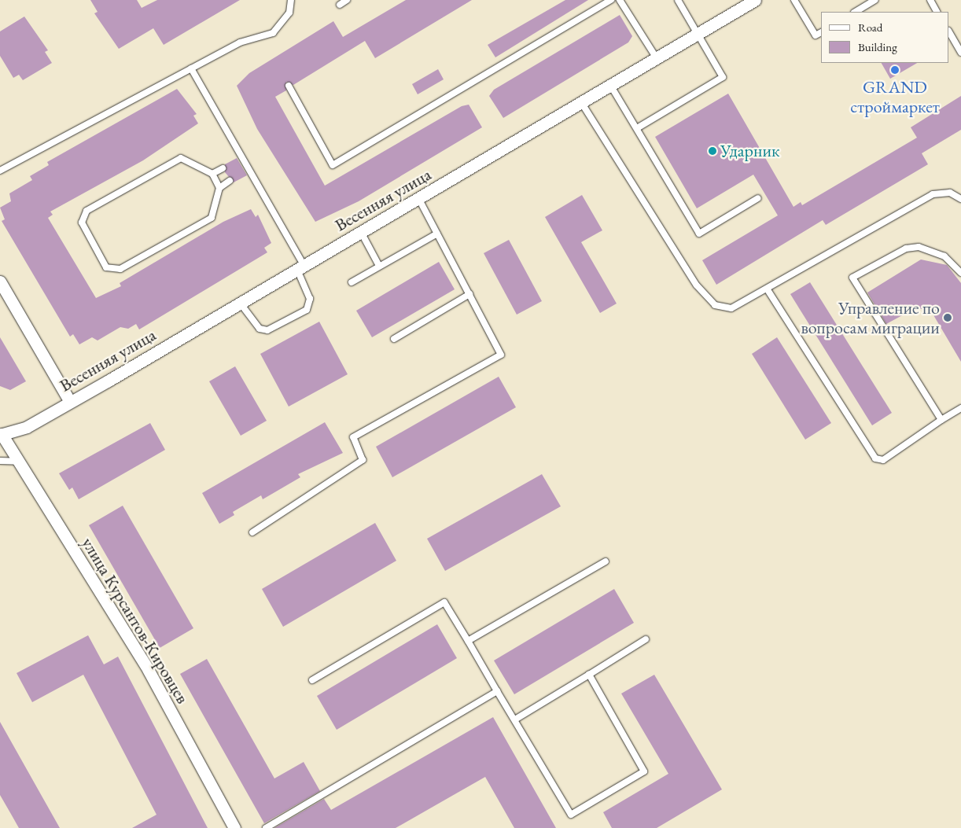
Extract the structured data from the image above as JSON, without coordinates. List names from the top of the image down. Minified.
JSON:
{"streets":{"street":["Весенняя улица","улица Курсантов-Кировцев"]},"crossings":[["Весенняя улица","улица Курсантов-Кировцев"]],"places":["GRAND строймаркет","Ударник","Управление по вопросам миграции"],"legend":["Road","Building"]}
